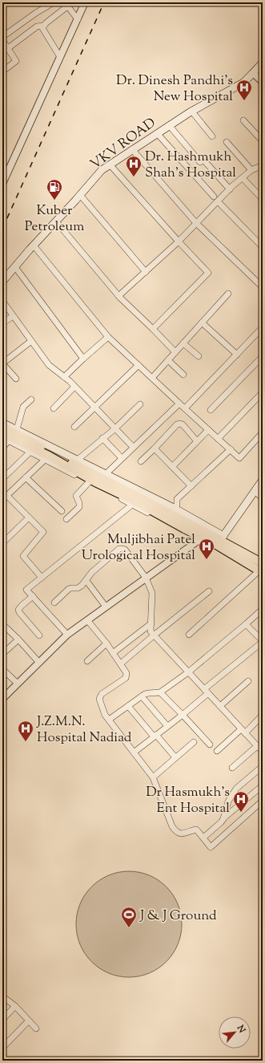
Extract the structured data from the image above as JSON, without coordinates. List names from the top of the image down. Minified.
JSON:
{"streets":{"main road":["VKV ROAD"]},"places":{"hospital":["Dr. Dinesh Pandhi's New Hospital","Dr. Hashmukh Shah's Hospital","Muljibhai Patel Urological Hospital","J.Z.M.N. Hospital Nadiad","Dr Hasmukh's Ent Hospital"],"fuel station":["Kuber Petroleum"],"sports":["J & J Ground"]},"north":"top right"}
